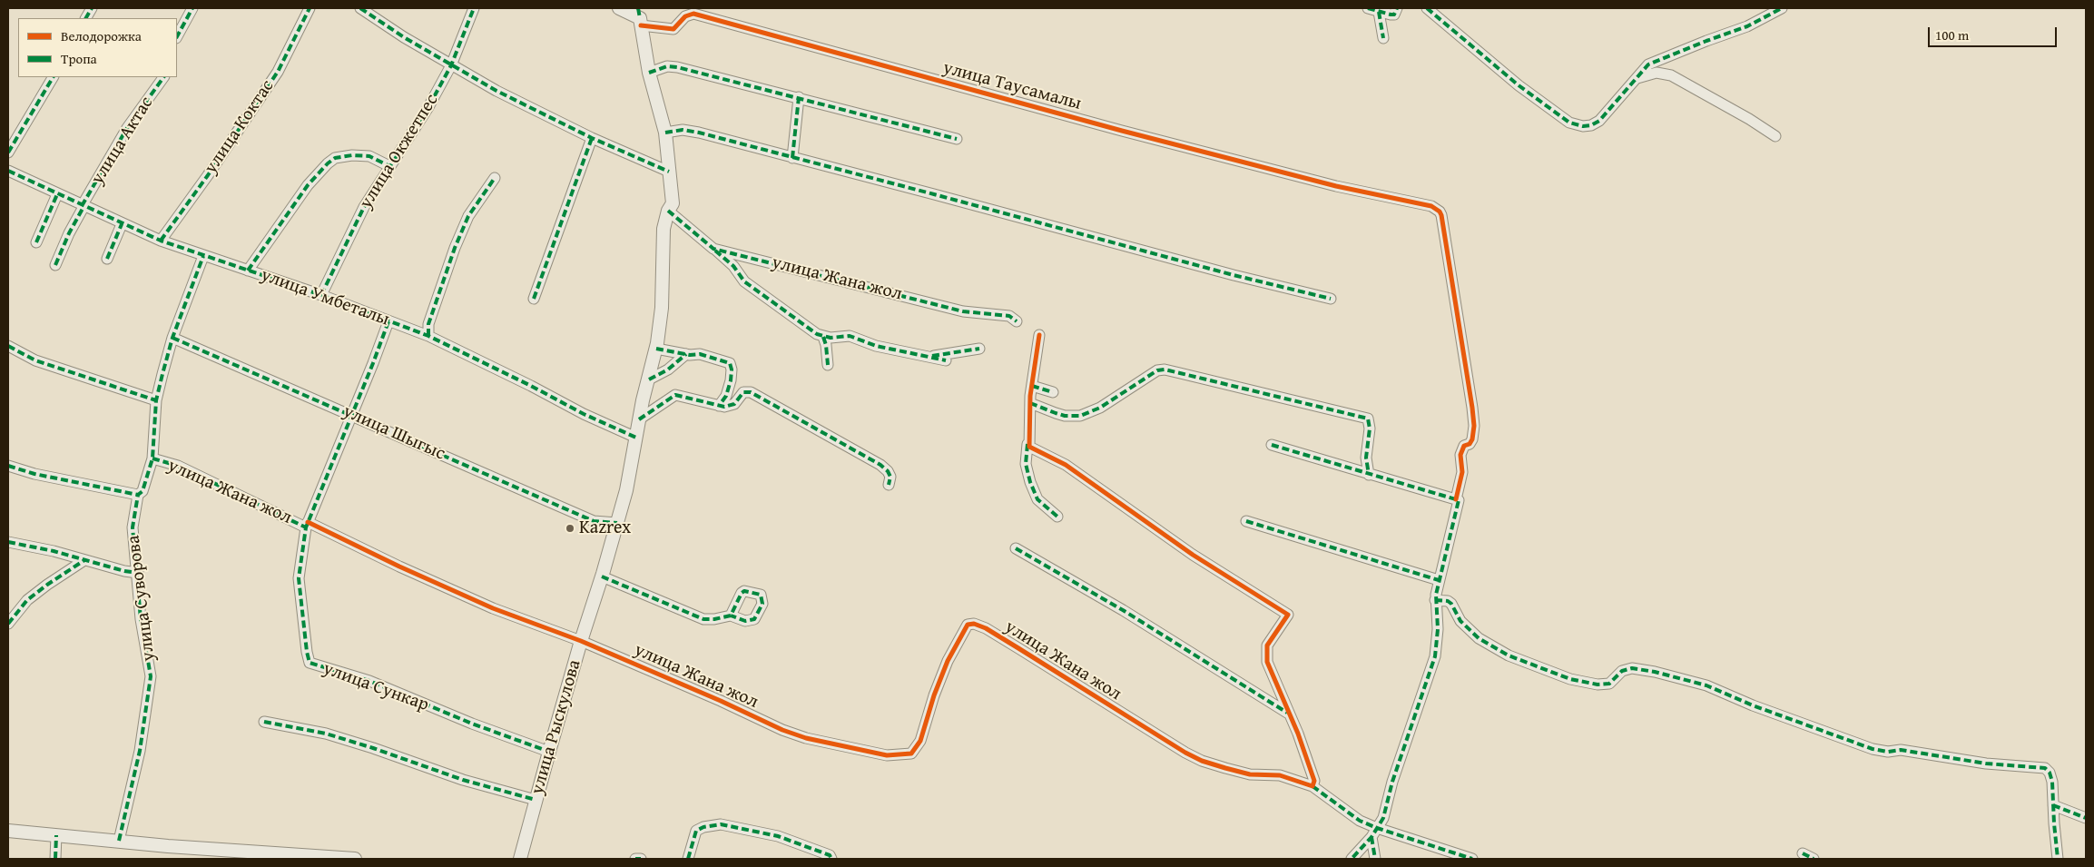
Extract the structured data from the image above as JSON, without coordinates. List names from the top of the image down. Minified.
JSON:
{"streets":{"street":["улица Таусамалы","улица Коктас","улица Актас","улица Окжетпес","улица Жана жол","улица Умбеталы","улица Шыгыс","улица Суворова","улица Сункар","улица Рыскулова"]},"crossings":[["улица Таусамалы","улица Рыскулова"],["улица Коктас","улица Умбеталы"],["улица Актас","улица Умбеталы"],["улица Окжетпес","улица Умбеталы"],["улица Жана жол","улица Суворова"],["улица Жана жол","улица Сункар"],["улица Жана жол","улица Рыскулова"],["улица Умбеталы","улица Суворова"],["улица Умбеталы","улица Сункар"],["улица Умбеталы","улица Рыскулова"],["улица Шыгыс","улица Суворова"],["улица Шыгыс","улица Сункар"],["улица Шыгыс","улица Рыскулова"],["улица Сункар","улица Рыскулова"]],"places":["Kazrex"],"legend":["Велодорожка","Тропа"],"scale_bar":"100 m"}
